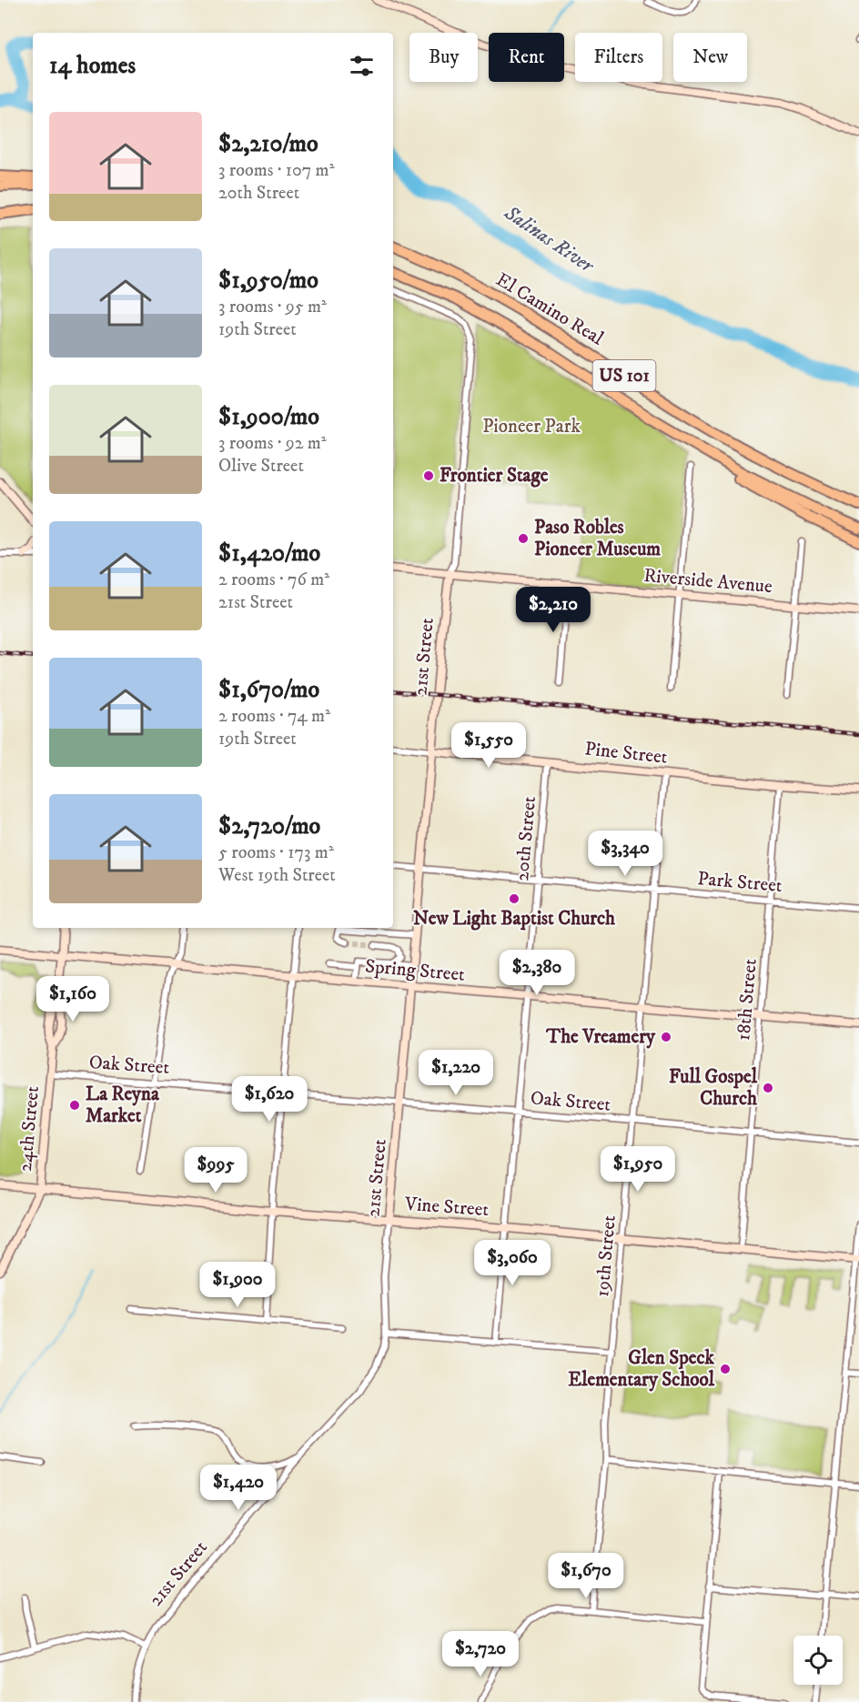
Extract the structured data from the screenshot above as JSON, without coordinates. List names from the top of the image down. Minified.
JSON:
{"streets":{"highway":["El Camino Real","US 101"],"main road":["Riverside Avenue","21st Street","Pine Street","Spring Street","24th Street","Vine Street"],"street":["20th Street","Park Street","18th Street","Oak Street","19th Street"]},"crossings":[["Riverside Avenue","21st Street"],["21st Street","Pine Street"],["21st Street","Park Street"],["21st Street","Spring Street"],["21st Street","Oak Street"],["21st Street","Vine Street"],["Pine Street","20th Street"],["Pine Street","18th Street"],["Pine Street","19th Street"],["20th Street","Park Street"],["20th Street","Spring Street"],["20th Street","Oak Street"],["20th Street","Vine Street"],["Park Street","18th Street"],["Park Street","19th Street"],["Spring Street","18th Street"],["Spring Street","24th Street"],["Spring Street","19th Street"],["18th Street","Oak Street"],["18th Street","Vine Street"],["Oak Street","24th Street"],["Oak Street","19th Street"],["24th Street","Vine Street"],["Vine Street","19th Street"]],"water":["Salinas River"],"parks":["Pioneer Park"],"places":["Frontier Stage","Paso Robles Pioneer Museum","New Light Baptist Church","The Vreamery","Full Gospel Church","La Reyna Market","Glen Speck Elementary School"],"page":{"chip":["Buy","Rent","Filters","New"],"heading":"14 homes","list":[{"name":"$2,210/mo","note":"3 rooms · 107 m² · 20th Street"},{"name":"$1,950/mo","note":"3 rooms · 95 m² · 19th Street"},{"name":"$1,900/mo","note":"3 rooms · 92 m² · Olive Street"},{"name":"$1,420/mo","note":"2 rooms · 76 m² · 21st Street"},{"name":"$1,670/mo","note":"2 rooms · 74 m² · 19th Street"},{"name":"$2,720/mo","note":"5 rooms · 173 m² · West 19th Street"}],"price":["$2,210","$1,550","$3,340","$2,380","$1,160","$1,220","$1,620","$1,950","$995","$3,060","$1,900","$1,420","$1,670","$2,720"]}}
